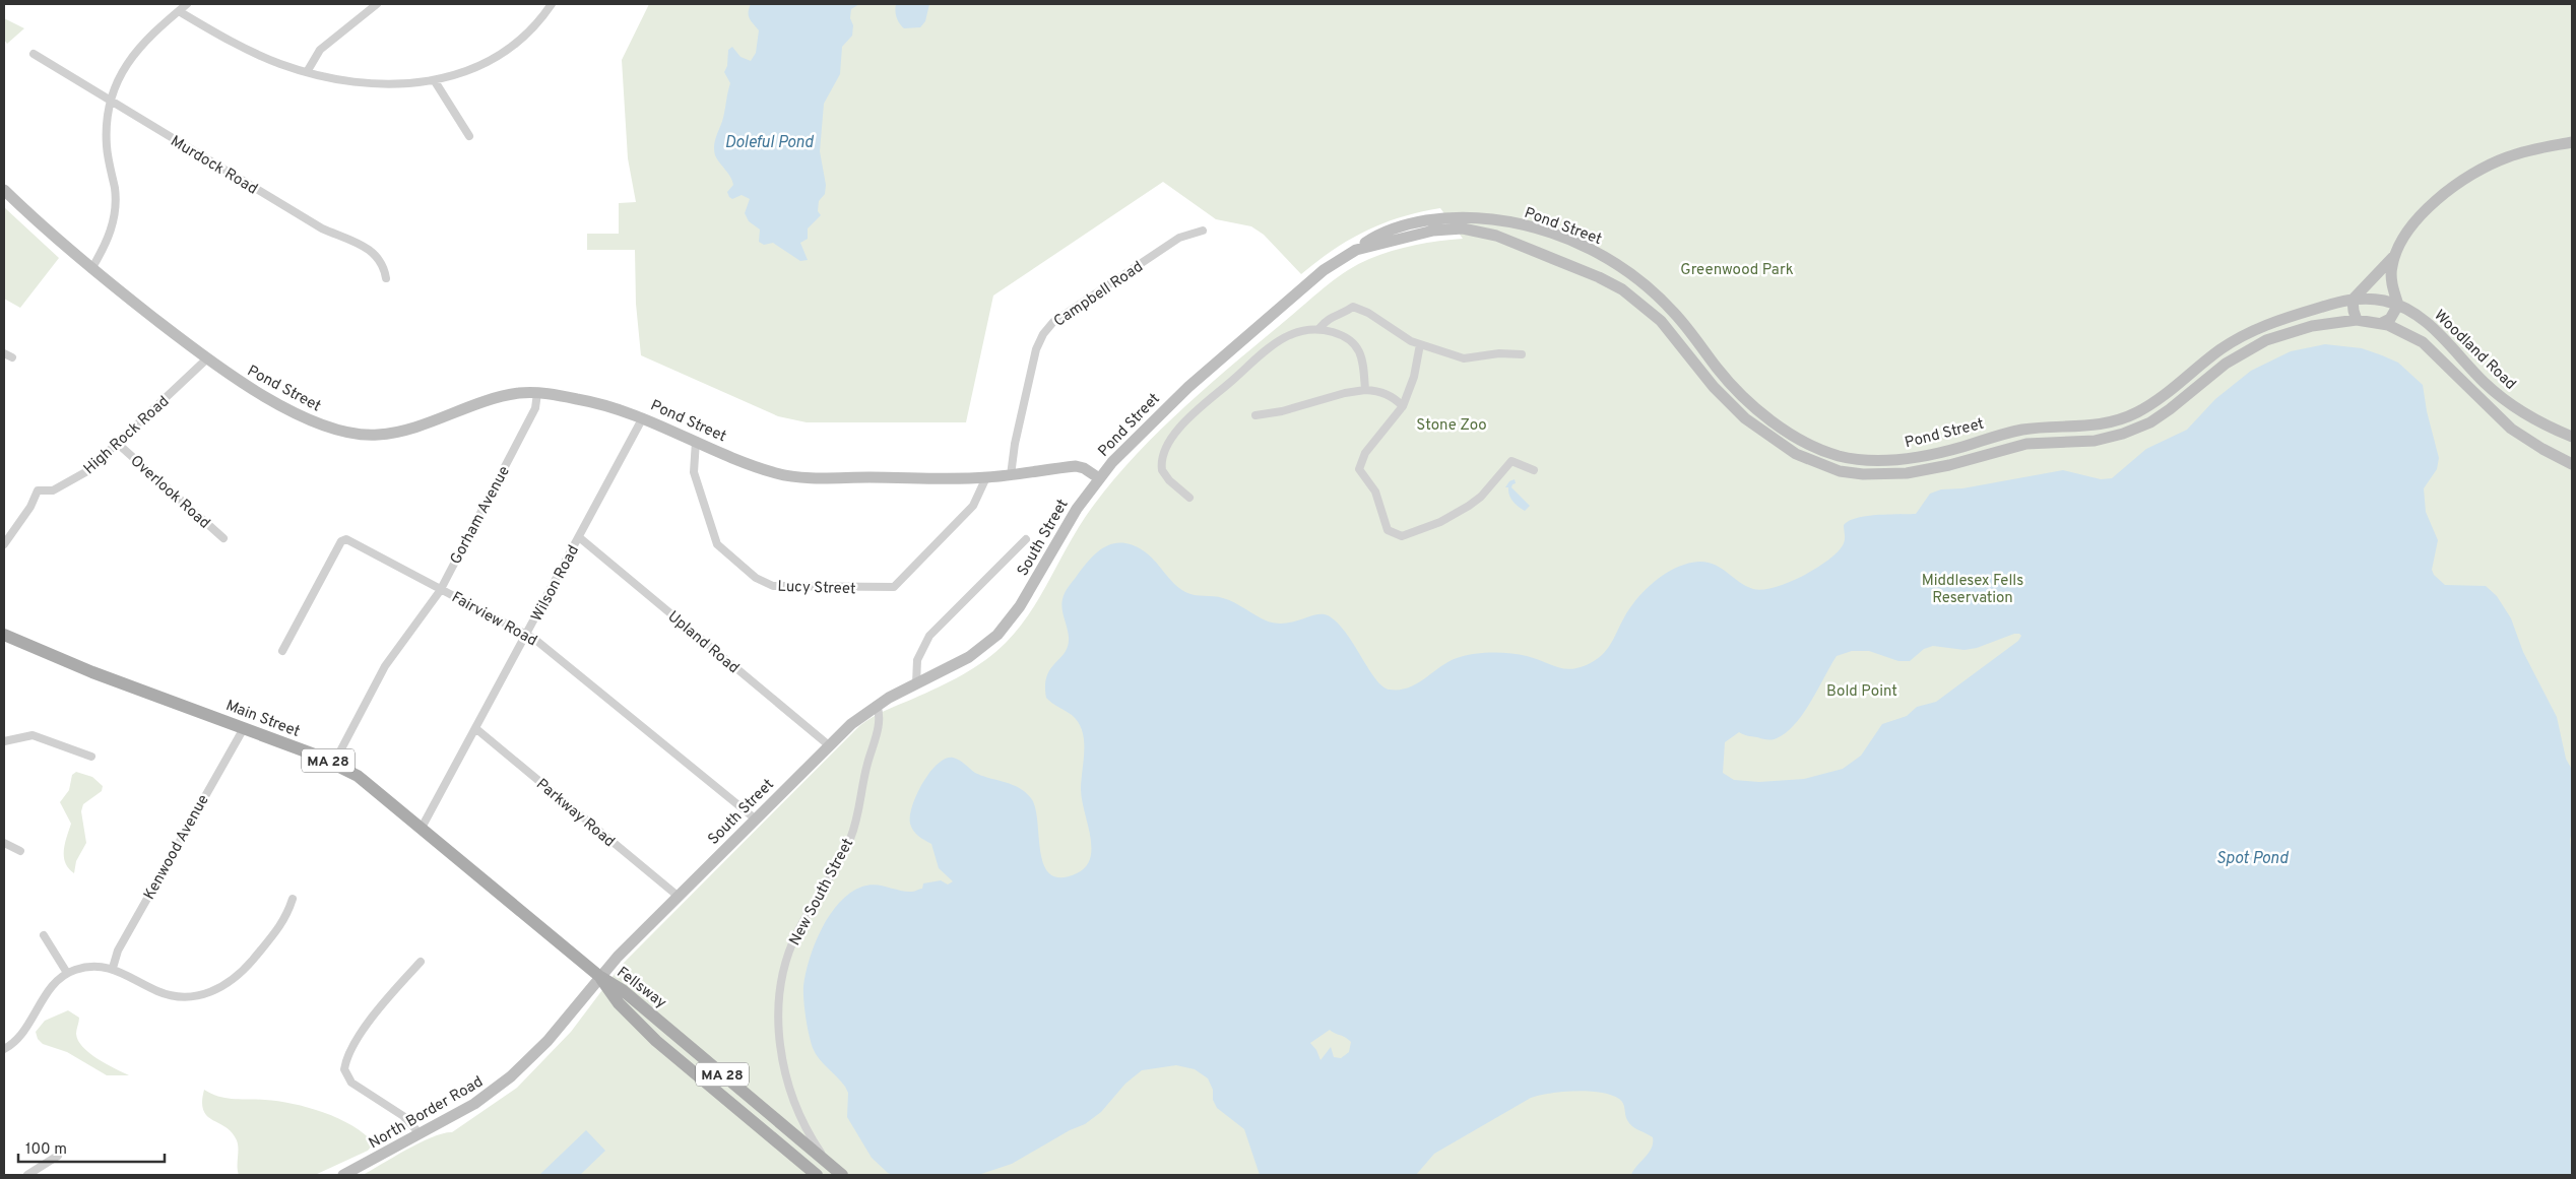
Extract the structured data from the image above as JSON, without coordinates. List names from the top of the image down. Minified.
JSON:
{"streets":{"main road":["Pond Street","Woodland Road","South Street","Main Street","MA 28","Fellsway","North Border Road"],"street":["Murdock Road","Campbell Road","High Rock Road","Overlook Road","Gorham Avenue","Wilson Road","Lucy Street","Fairview Road","Upland Road","Parkway Road","Kenwood Avenue","New South Street"]},"crossings":[["Pond Street","Campbell Road"],["Pond Street","Woodland Road"],["Pond Street","High Rock Road"],["Pond Street","Gorham Avenue"],["Pond Street","South Street"],["Pond Street","Wilson Road"],["Pond Street","Lucy Street"],["High Rock Road","Overlook Road"],["Gorham Avenue","Fairview Road"],["Gorham Avenue","Main Street"],["South Street","Fairview Road"],["South Street","Upland Road"],["South Street","Main Street"],["South Street","Parkway Road"],["South Street","New South Street"],["South Street","Fellsway"],["South Street","North Border Road"],["Wilson Road","Fairview Road"],["Wilson Road","Upland Road"],["Wilson Road","Main Street"],["Wilson Road","Parkway Road"],["Main Street","Kenwood Avenue"],["Main Street","Fellsway"],["Main Street","North Border Road"],["New South Street","Fellsway"],["Fellsway","North Border Road"]],"water":["Doleful Pond","Spot Pond"],"parks":["Greenwood Park","Stone Zoo","Middlesex Fells Reservation","Bold Point"],"scale_bar":"100 m"}
